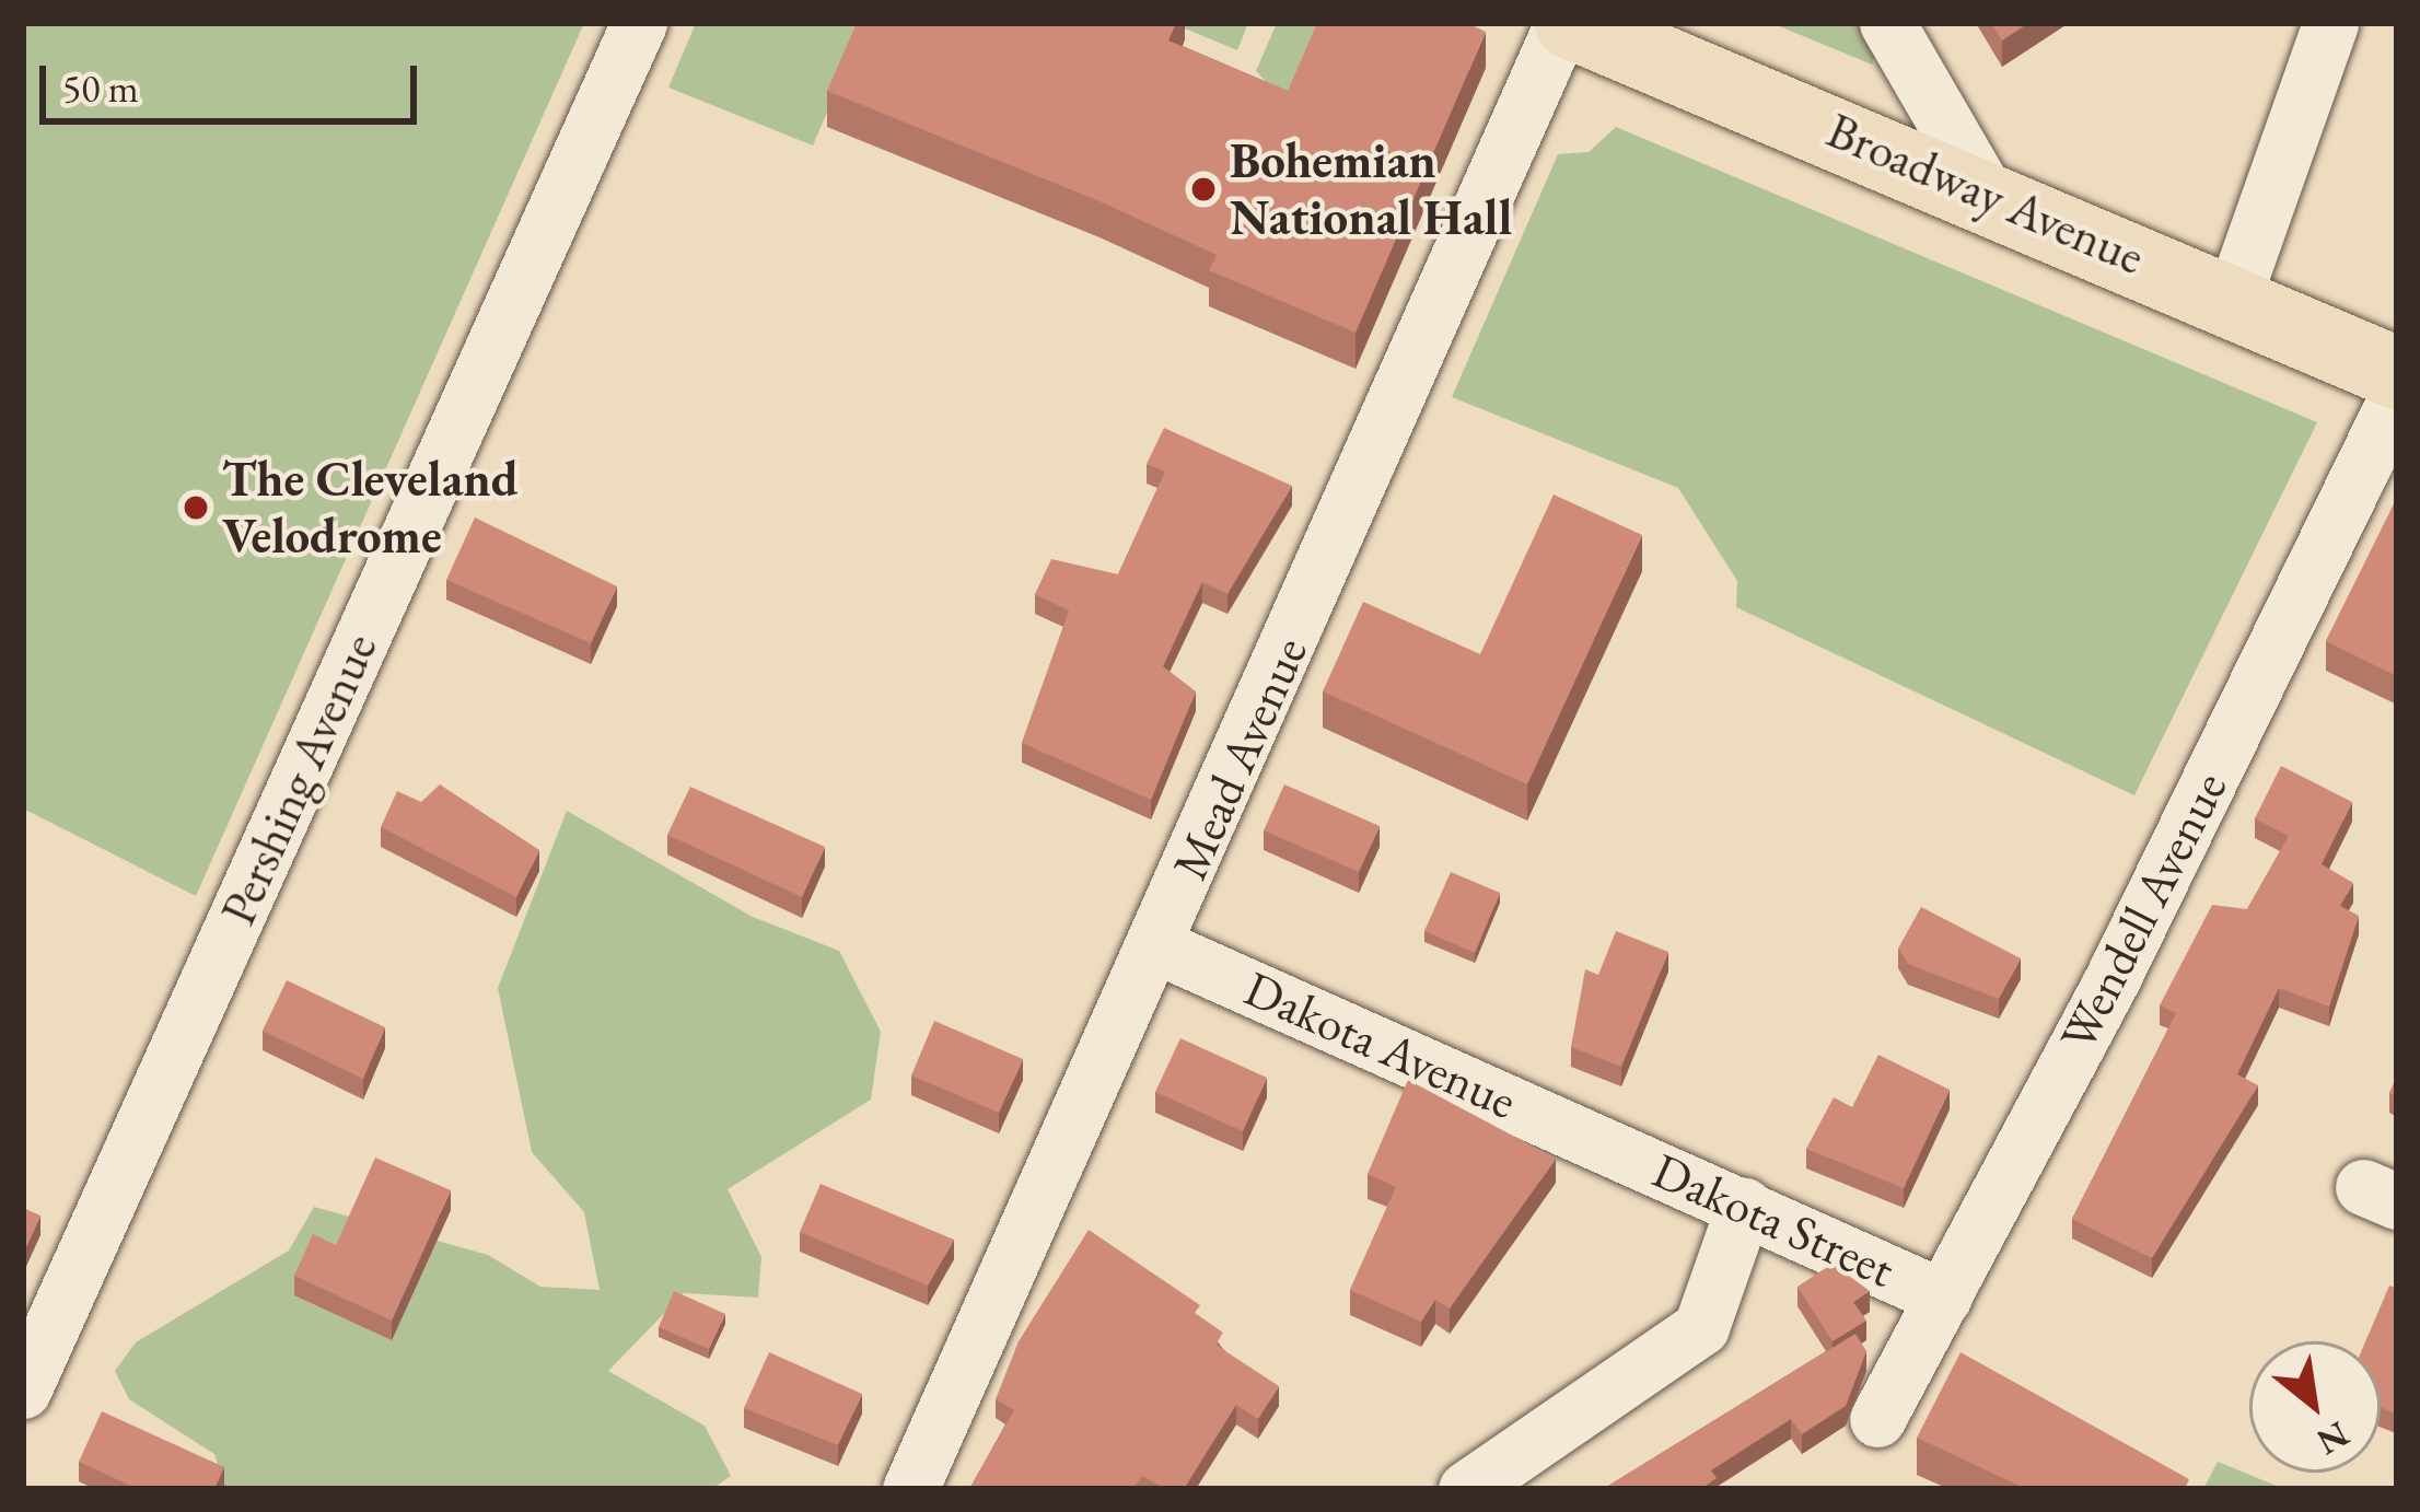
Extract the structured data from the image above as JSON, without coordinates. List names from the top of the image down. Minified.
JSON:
{"streets":{"main road":["Broadway Avenue"],"street":["Mead Avenue","Pershing Avenue","Wendell Avenue","Dakota Avenue","Dakota Street"]},"crossings":[["Broadway Avenue","Mead Avenue"],["Mead Avenue","Dakota Avenue"],["Wendell Avenue","Dakota Street"],["Dakota Avenue","Dakota Street"]],"places":["Bohemian National Hall","The Cleveland Velodrome"],"scale_bar":"50 m","north":"bottom right"}
